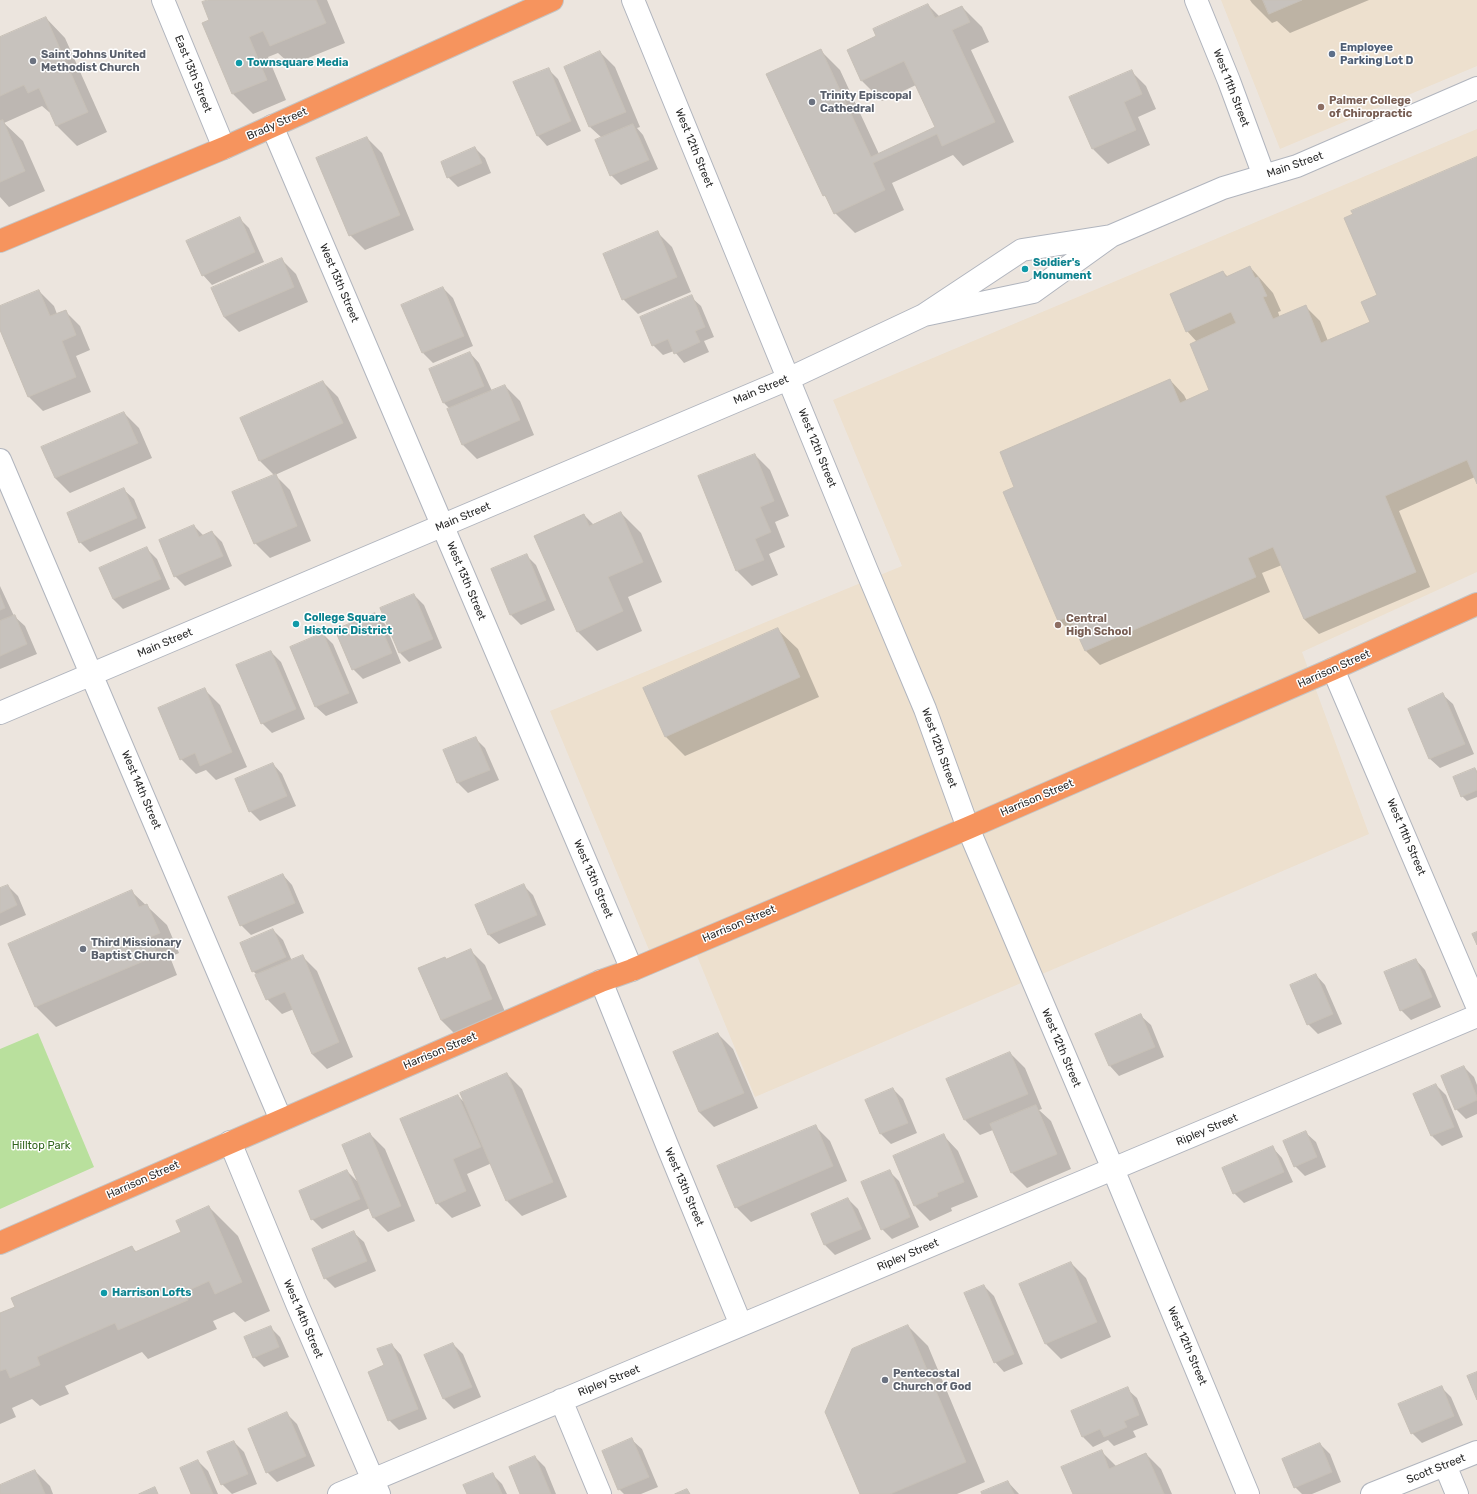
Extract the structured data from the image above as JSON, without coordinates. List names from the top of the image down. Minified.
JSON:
{"streets":{"highway":["Brady Street","Harrison Street"],"street":["East 13th Street","West 11th Street","West 12th Street","Main Street","West 13th Street","West 14th Street","Ripley Street","Scott Street"]},"crossings":[["East 13th Street","Brady Street"],["West 11th Street","Main Street"],["West 11th Street","Harrison Street"],["Brady Street","West 13th Street"],["West 12th Street","Main Street"],["West 12th Street","Harrison Street"],["West 12th Street","Ripley Street"],["Main Street","West 13th Street"],["Main Street","West 14th Street"],["West 13th Street","Harrison Street"],["West 13th Street","Ripley Street"],["Harrison Street","West 14th Street"],["West 14th Street","Ripley Street"]],"parks":["Hilltop Park"],"places":["Employee Parking Lot D","Saint Johns United Methodist Church","Townsquare Media","Trinity Episcopal Cathedral","Palmer College of Chiropractic","Soldier's Monument","College Square Historic District","Central High School","Third Missionary Baptist Church","Harrison Lofts","Pentecostal Church of God"]}
